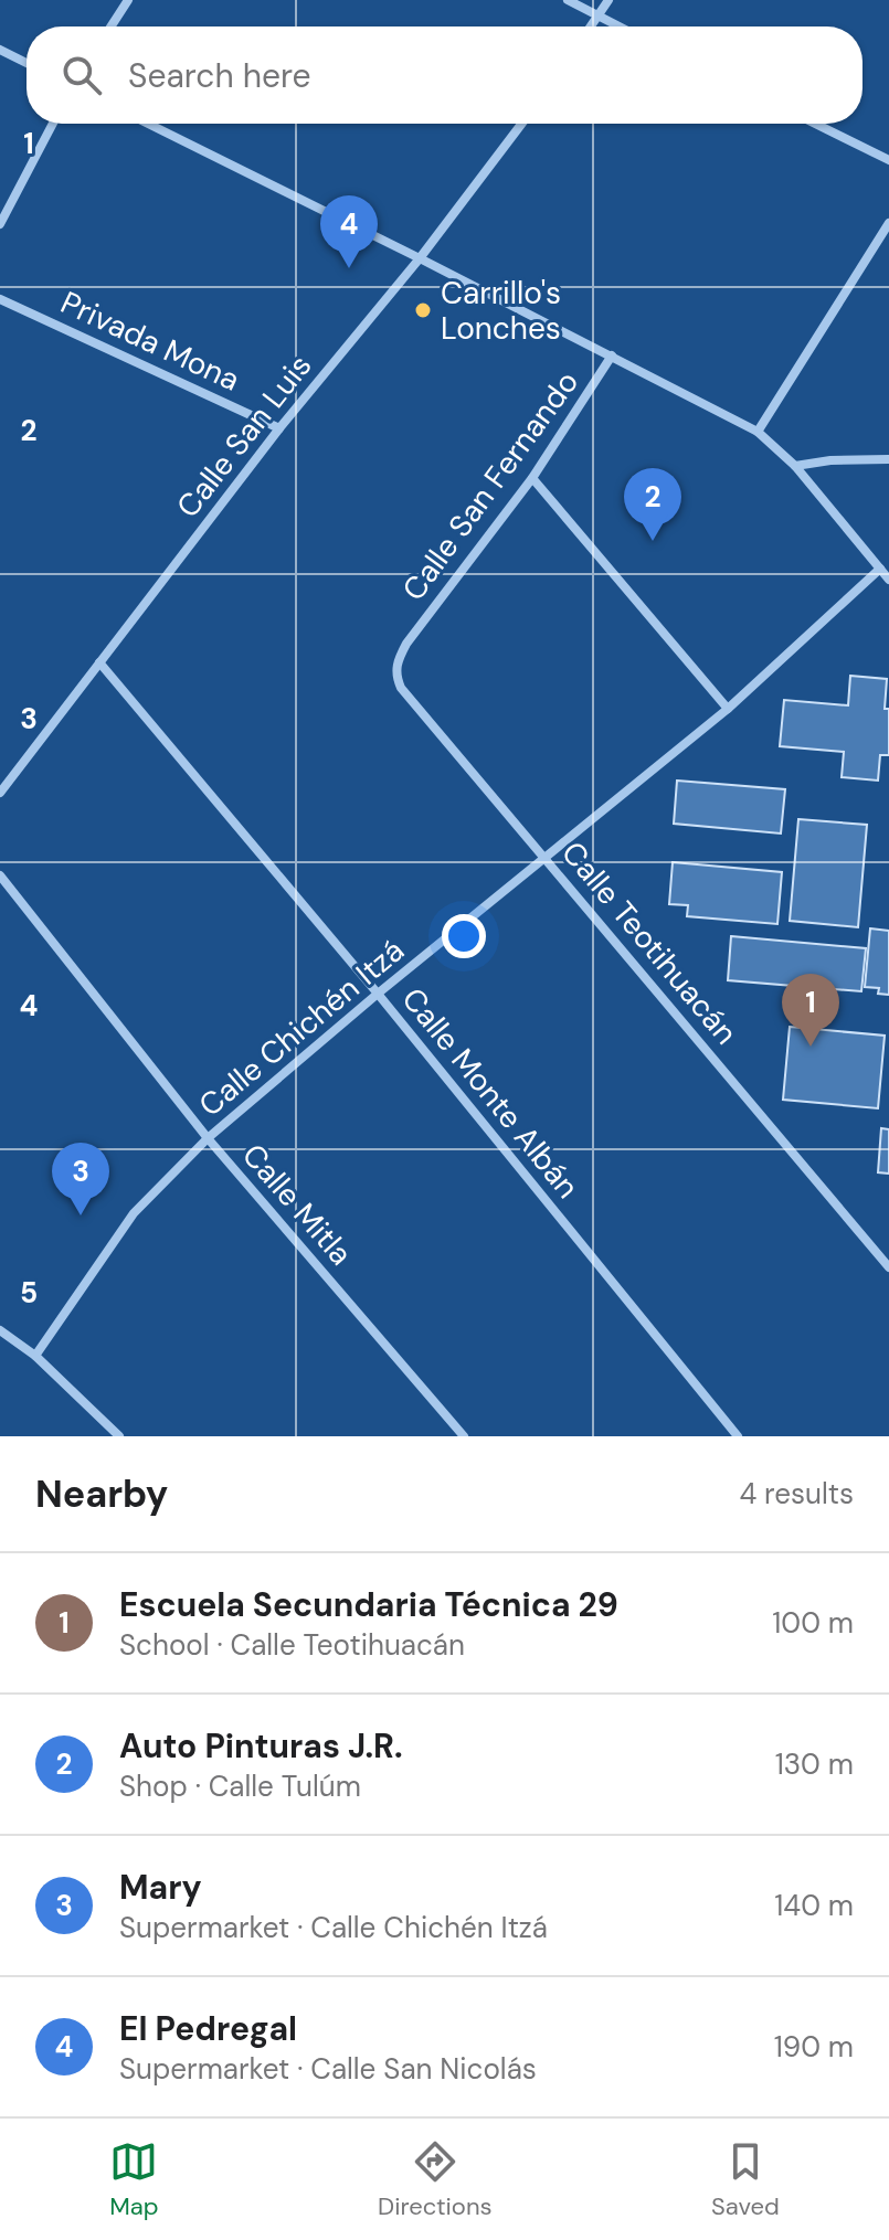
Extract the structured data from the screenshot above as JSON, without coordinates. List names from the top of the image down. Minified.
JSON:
{"streets":{"street":["Privada Mona","Calle San Luis","Calle San Fernando","Calle Teotihuacán","Calle Chichén Itzá","Calle Monte Albán","Calle Mitla"]},"crossings":[["Privada Mona","Calle San Luis"],["Calle San Luis","Calle Monte Albán"],["Calle San Fernando","Calle Teotihuacán"],["Calle Teotihuacán","Calle Chichén Itzá"],["Calle Chichén Itzá","Calle Monte Albán"],["Calle Chichén Itzá","Calle Mitla"]],"places":["Carrillo's Lonches"],"page":{"search":"Search here","pins":["4","2","1","3"],"heading":["Nearby","4 results"],"list":[{"mark":"1","name":"Escuela Secundaria Técnica 29","note":"School · Calle Teotihuacán","value":"100 m"},{"mark":"2","name":"Auto Pinturas J.R.","note":"Shop · Calle Tulúm","value":"130 m"},{"mark":"3","name":"Mary","note":"Supermarket · Calle Chichén Itzá","value":"140 m"},{"mark":"4","name":"El Pedregal","note":"Supermarket · Calle San Nicolás","value":"190 m"}],"nav":["Map","Directions","Saved"]},"grid":{"rows":["1","2","3","4","5"]}}
